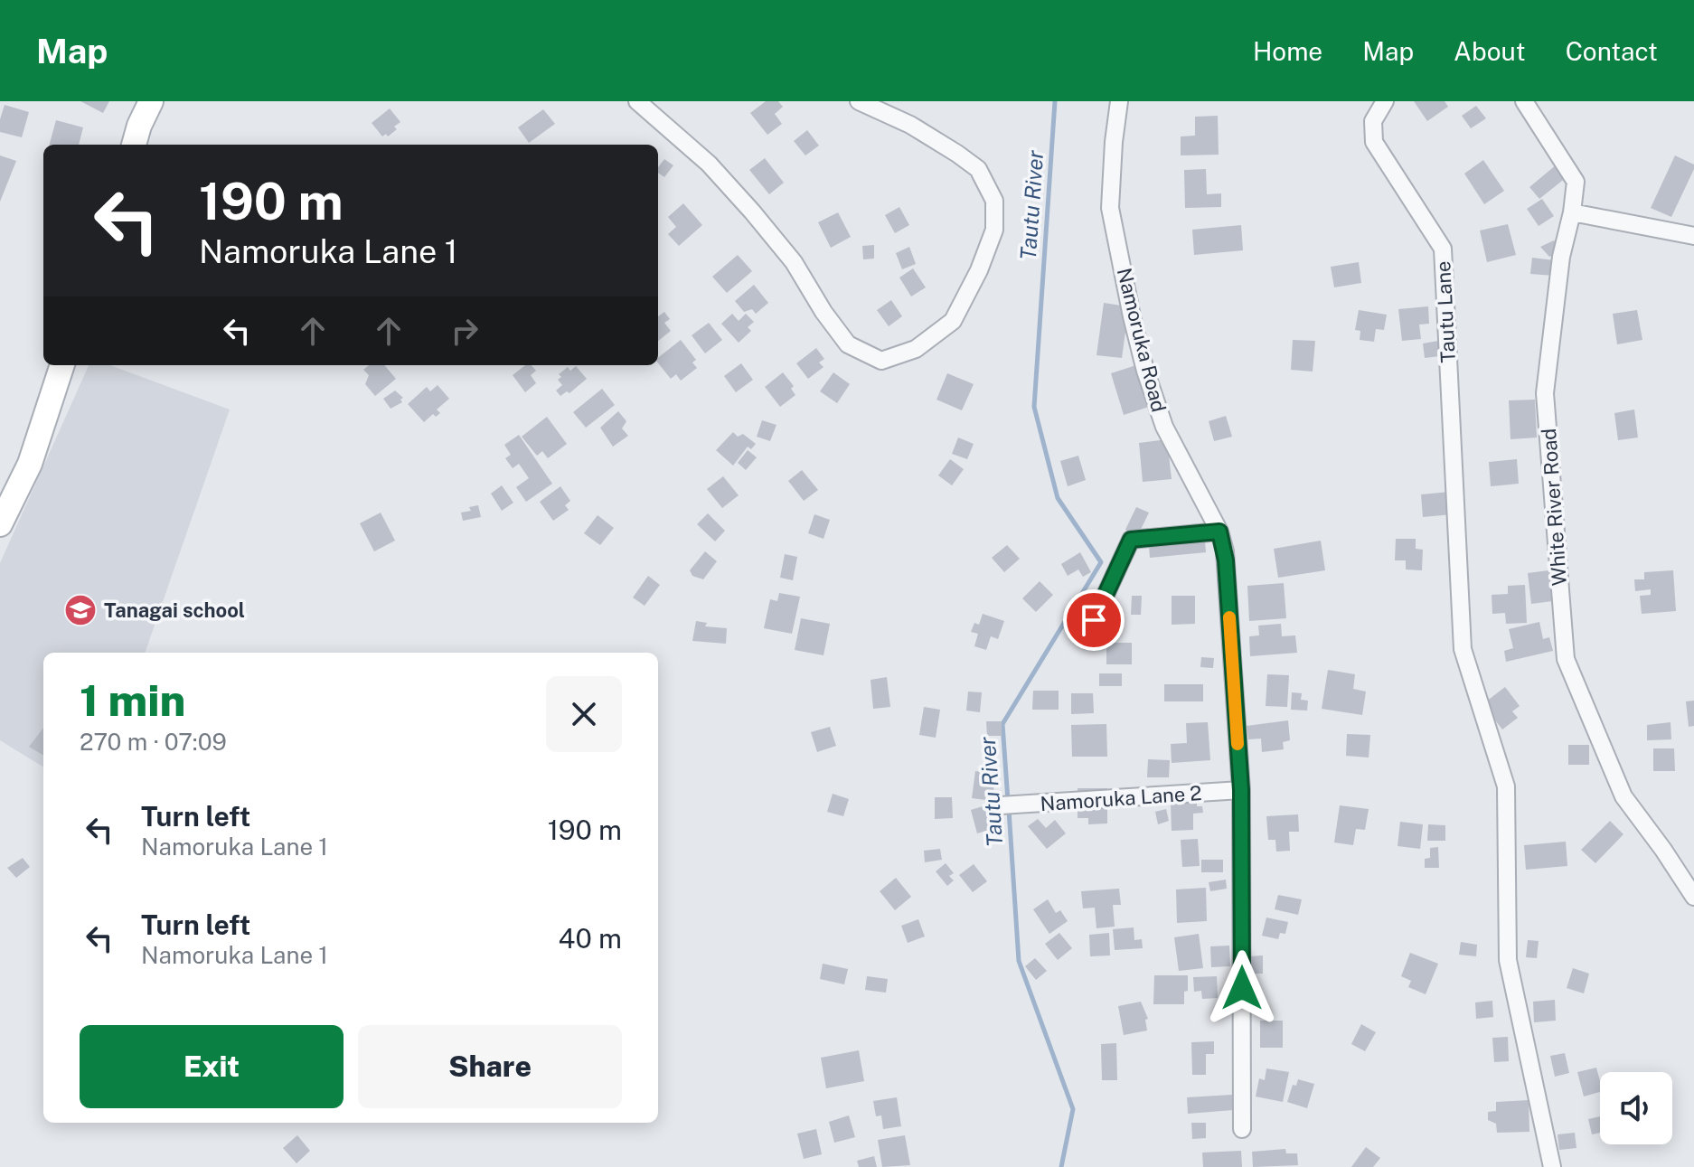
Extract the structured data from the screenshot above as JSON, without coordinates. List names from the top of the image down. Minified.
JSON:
{"streets":{"street":["Tautu Lane","Namoruka Road","White River Road","Namoruka Lane 2"]},"crossings":[["Namoruka Road","Namoruka Lane 2"]],"water":["Tautu River"],"places":{"school or university":["Tanagai school"]},"page":{"header":"Map","nav":["Home","Map","About","Contact"],"turn":["190 m","Namoruka Lane 1"],"heading":["1 min","270 m · 07:09"],"list":[{"name":"Turn left","note":"Namoruka Lane 1","value":"190 m"},{"name":"Turn left","note":"Namoruka Lane 1","value":"40 m"}],"buttons":["Exit","Share"]}}
